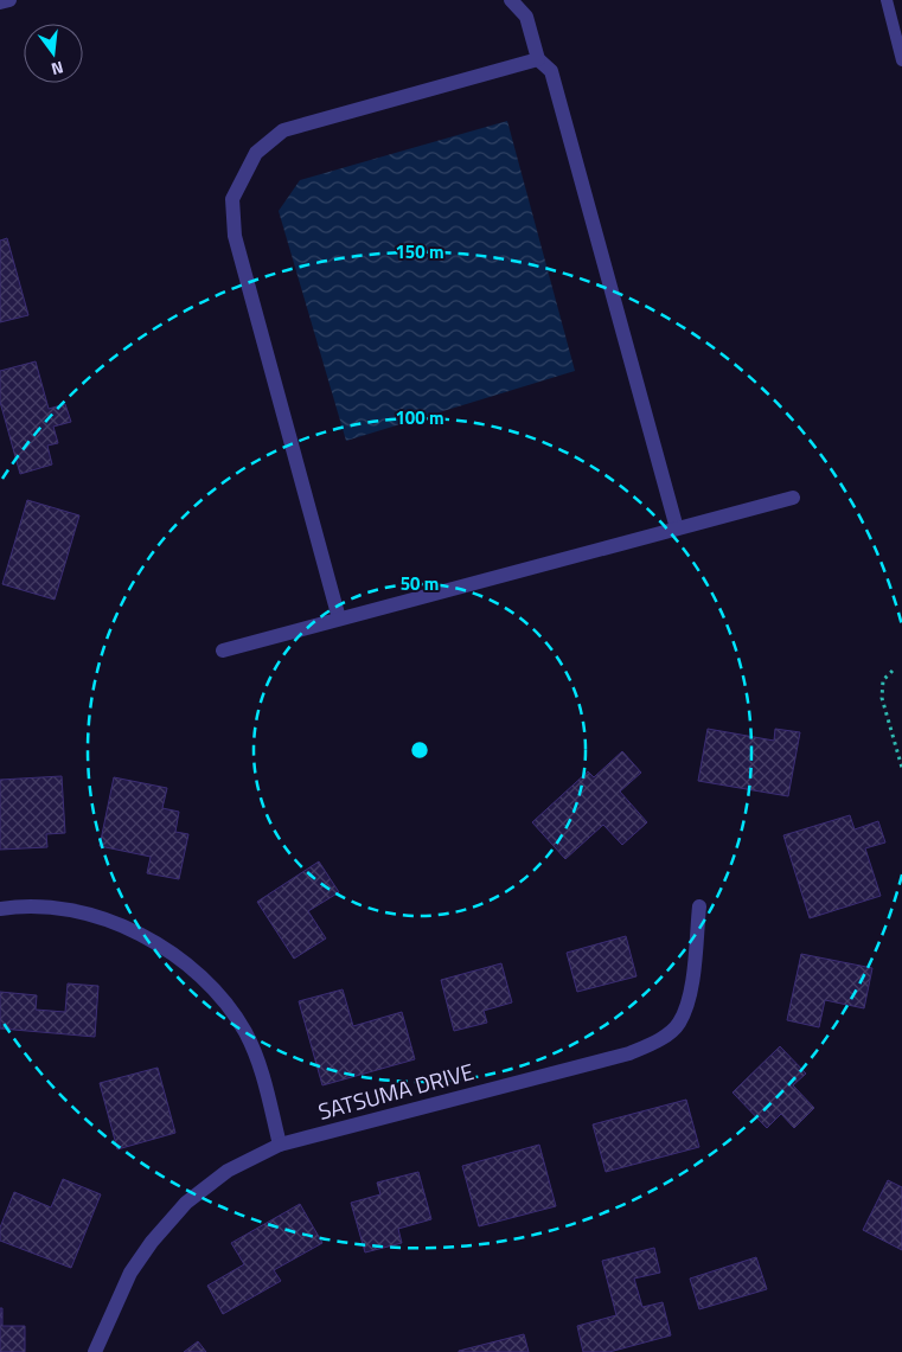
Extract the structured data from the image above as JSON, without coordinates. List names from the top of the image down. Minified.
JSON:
{"streets":{"street":["SATSUMA DRIVE"]},"north":"bottom","rings":["150 m","100 m","50 m"]}
